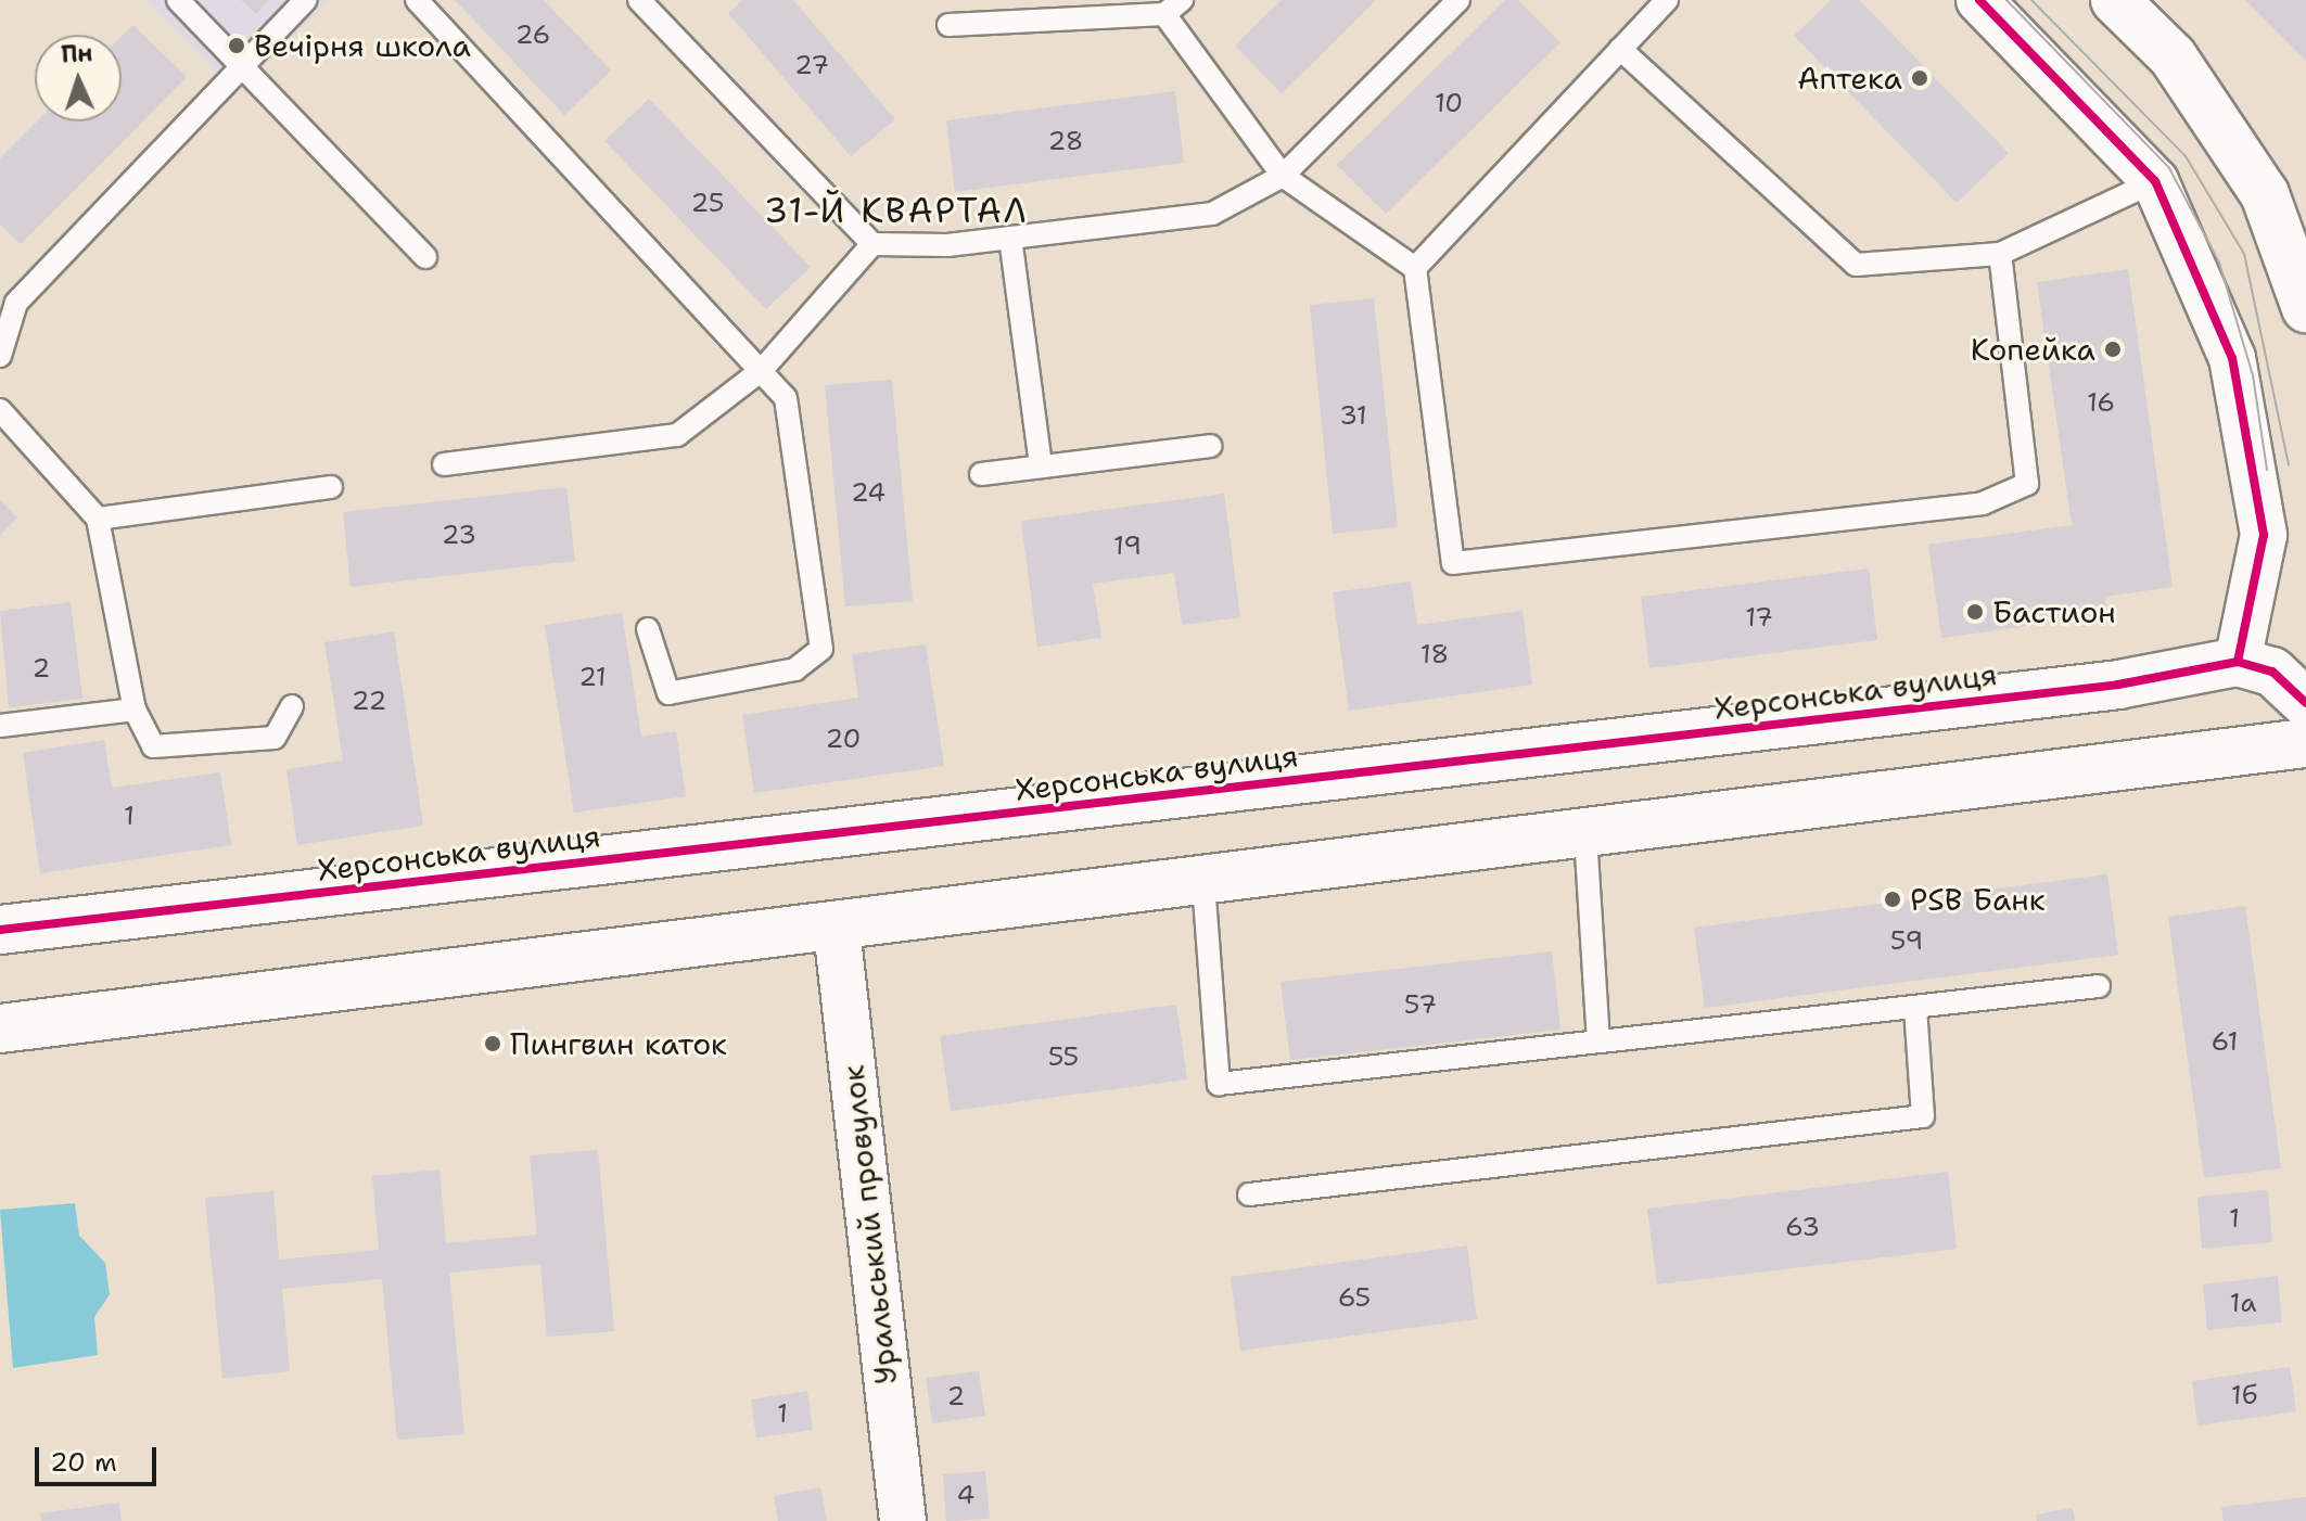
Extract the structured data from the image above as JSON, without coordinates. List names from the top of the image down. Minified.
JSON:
{"streets":{"street":["Херсонська вулиця","Уральський провулок"]},"districts":["31-Й КВАРТАЛ"],"places":["Вечірня школа","Аптека","Копейка","Бастион","PSB Банк","Пингвин каток"],"house_numbers":["26","27","10","28","25","16","31","24","23","19","17","18","2","21","22","20","1","59","57","61","55","1","63","65","1а","1б","2","1","4"],"scale_bar":"20 m","north":"top"}
